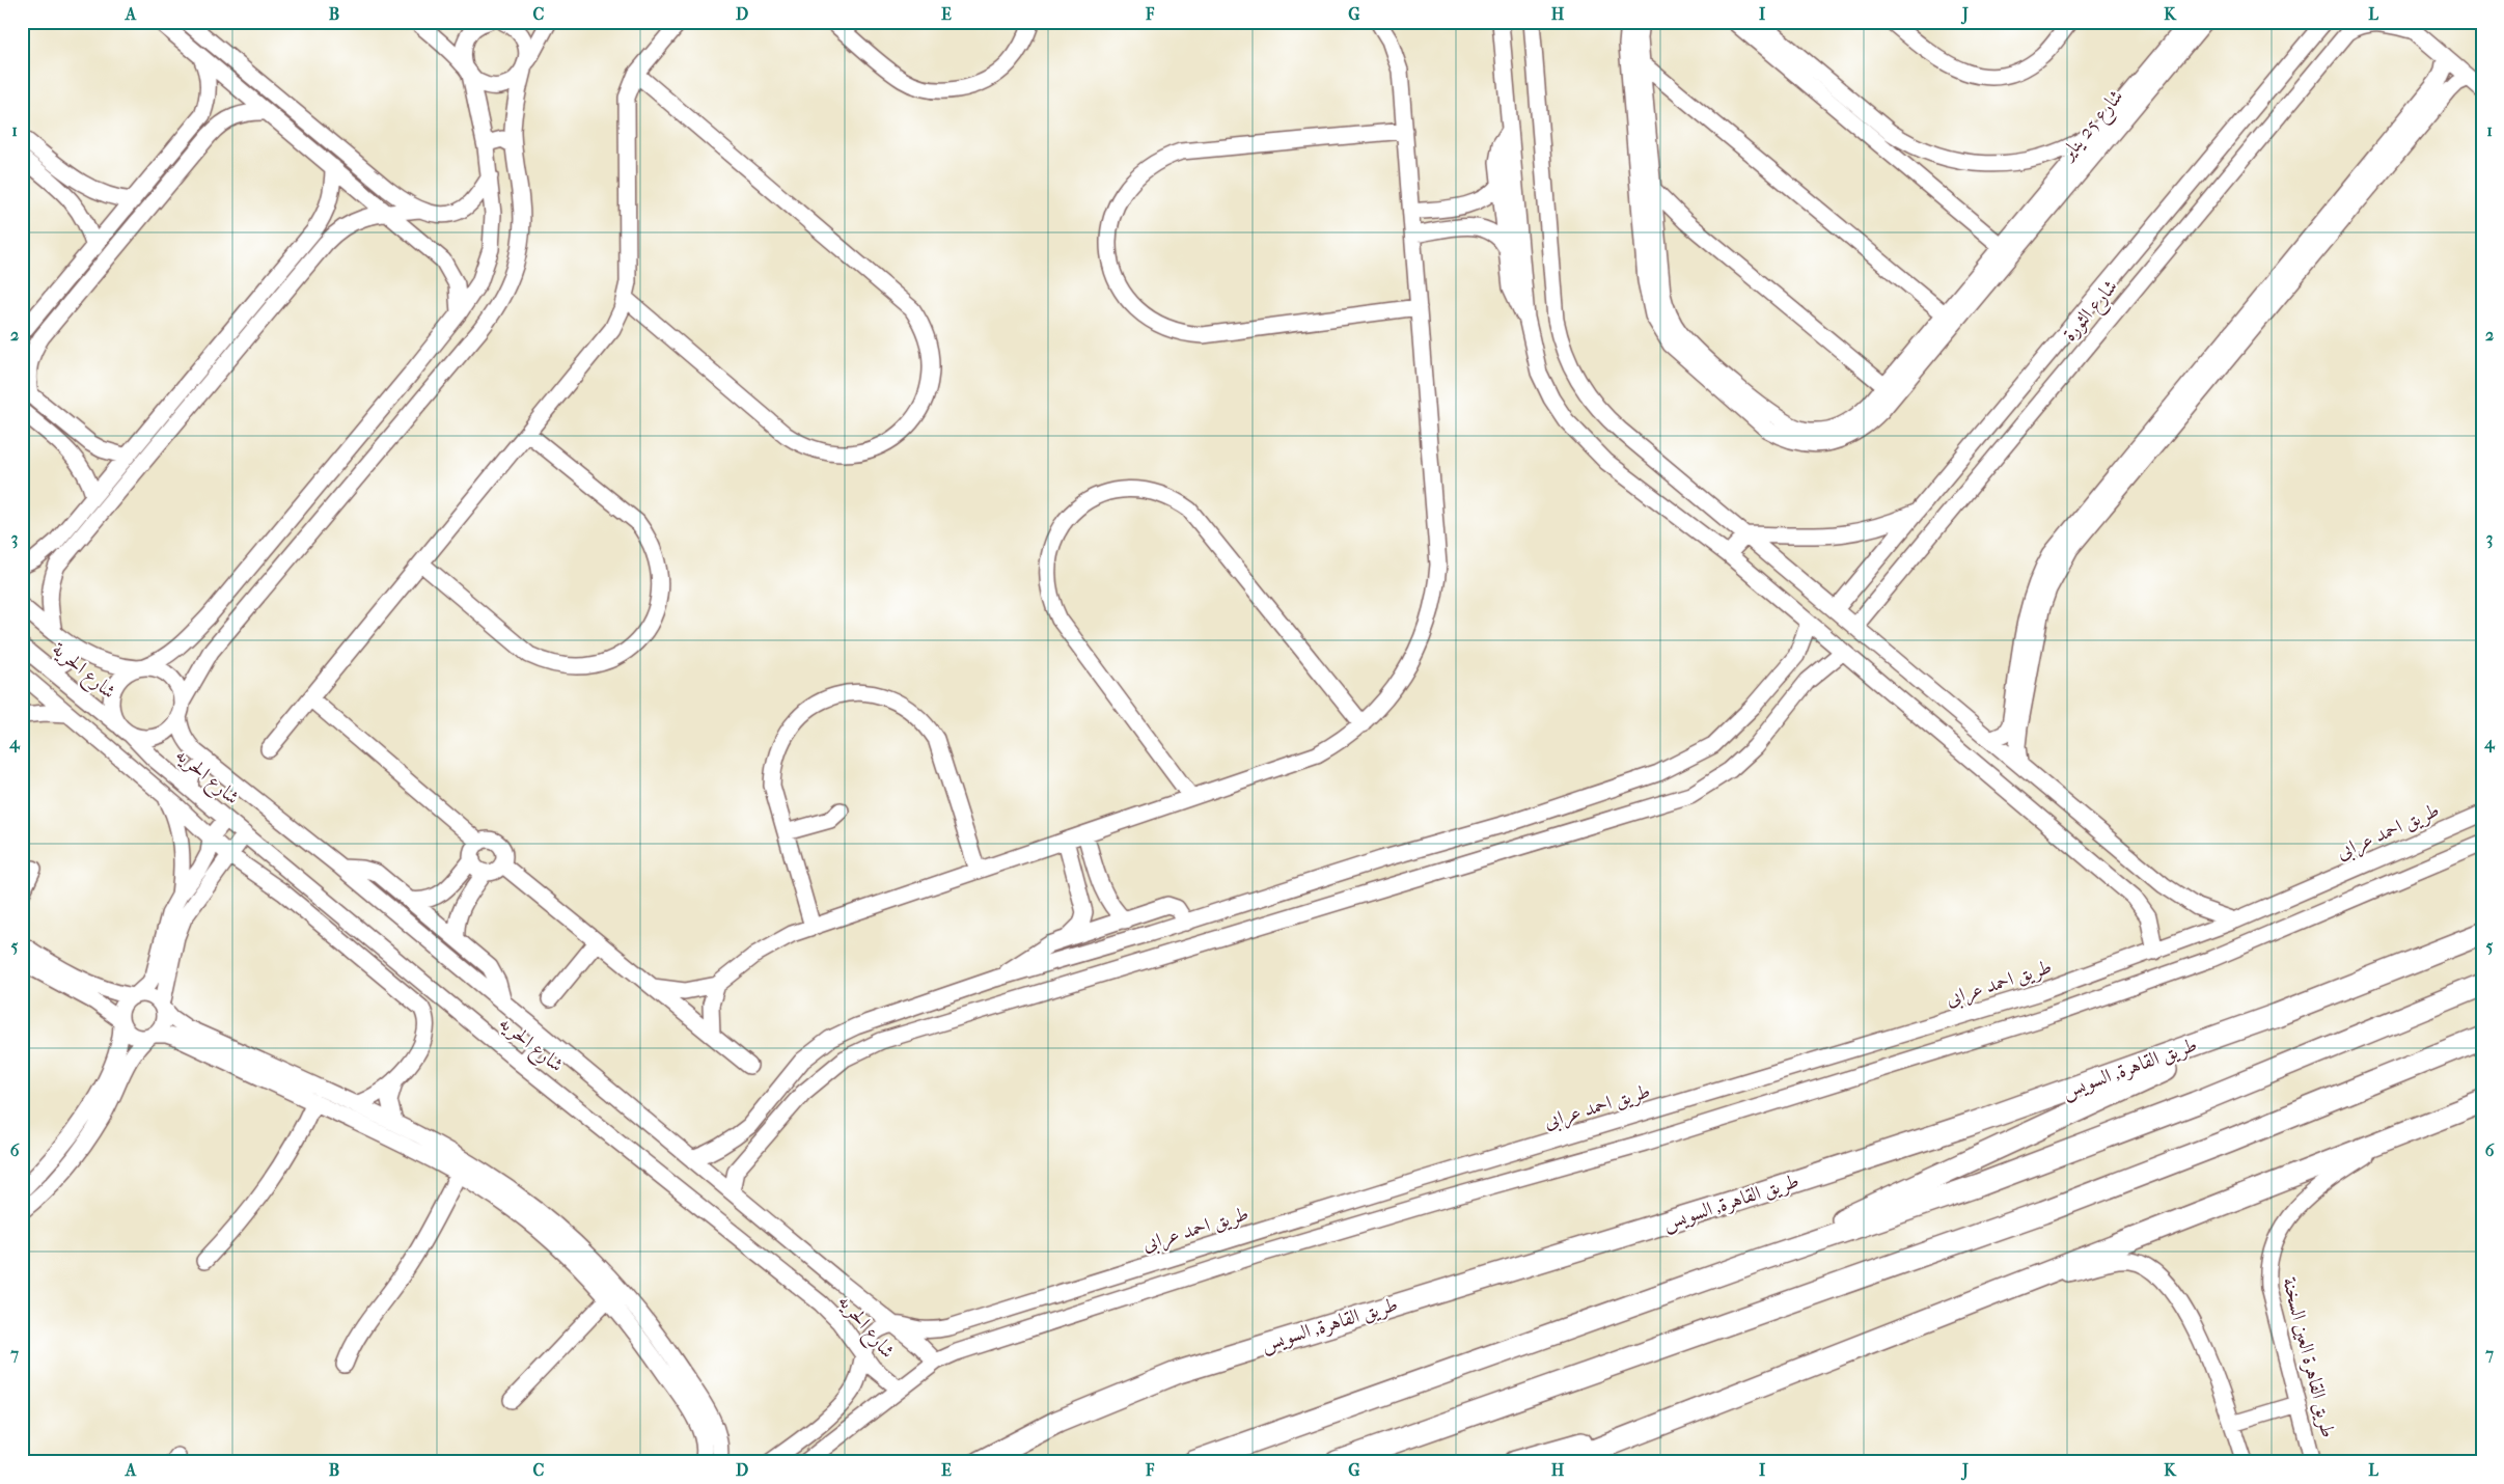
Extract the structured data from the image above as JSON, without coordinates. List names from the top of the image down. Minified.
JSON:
{"streets":{"highway":["طريق القاهرة, السويس"],"street":["شارع 25 يناير","شارع الثورة","شارع الحرية","شارع الحريه","طريق احمد عرابى","طريق القاهرة العين السخنة"]},"crossings":[["شارع الحرية","شارع الحريه"],["شارع الحريه","طريق احمد عرابى"]],"grid":{"columns":["A","B","C","D","E","F","G","H","I","J","K","L"],"rows":["1","2","3","4","5","6","7"]}}
